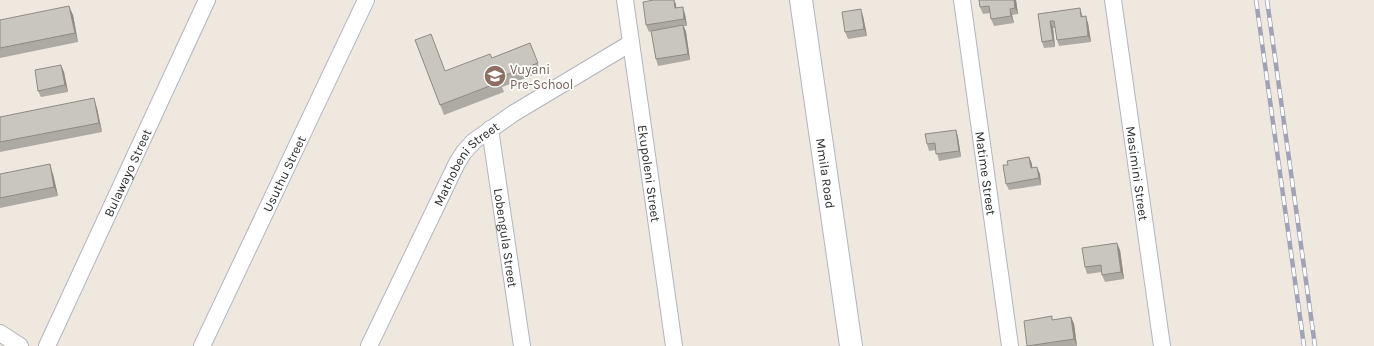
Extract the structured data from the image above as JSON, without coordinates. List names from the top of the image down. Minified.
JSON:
{"streets":{"main road":["Mmila Road"],"street":["Mathobeni Street","Bulawayo Street","Usuthu Street","Ekupoleni Street","Matime Street","Masimini Street","Lobengula Street"]},"crossings":[["Mathobeni Street","Ekupoleni Street"],["Mathobeni Street","Lobengula Street"]],"places":{"school or university":["Vuyani Pre-School"]}}
